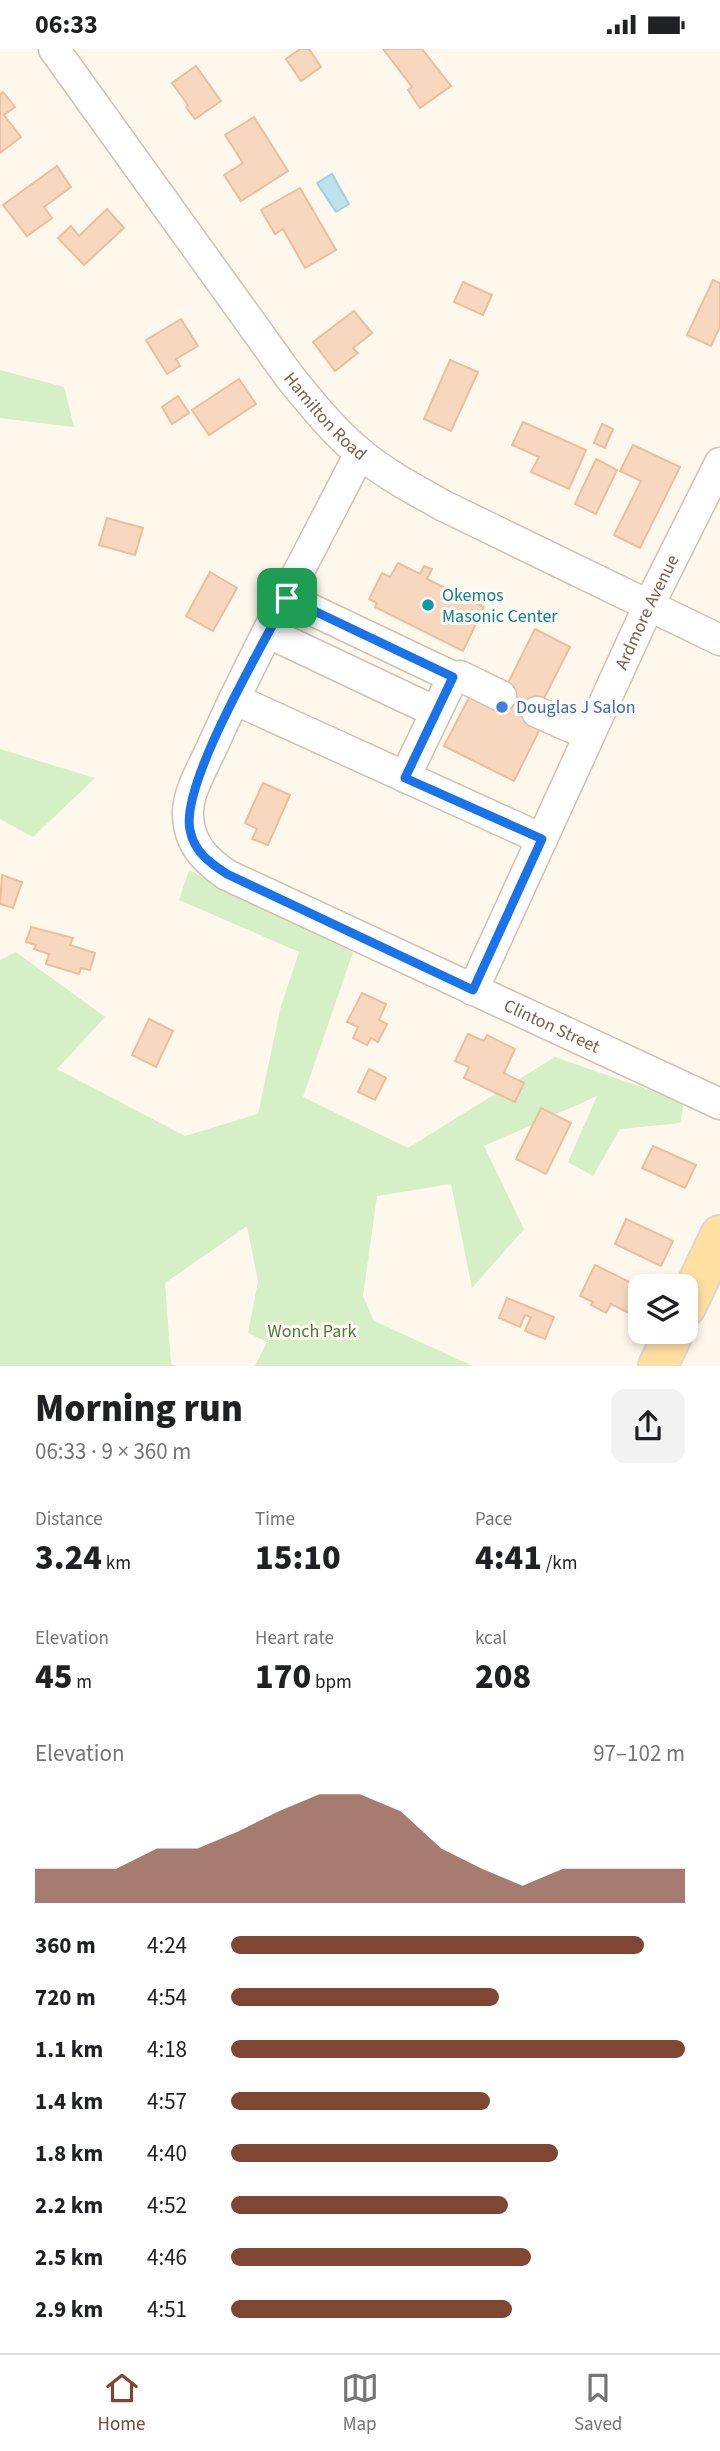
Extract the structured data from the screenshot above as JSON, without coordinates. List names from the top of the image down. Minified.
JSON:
{"streets":{"street":["Hamilton Road","Ardmore Avenue","Clinton Street"]},"crossings":[["Hamilton Road","Ardmore Avenue"],["Ardmore Avenue","Clinton Street"]],"parks":["Wonch Park"],"places":["Okemos Masonic Center","Douglas J Salon"],"page":{"status":"06:33","heading":["Morning run","06:33 · 9 × 360 m"],"stats":[["Distance","3.24 km"],["Time","15:10"],["Pace","4:41 /km"],["Elevation","45 m"],["Heart rate","170 bpm"],["kcal","208"]],"chart":["Elevation","97–102 m"],"list":[{"name":"360 m","note":"4:24"},{"name":"720 m","note":"4:54"},{"name":"1.1 km","note":"4:18"},{"name":"1.4 km","note":"4:57"},{"name":"1.8 km","note":"4:40"},{"name":"2.2 km","note":"4:52"},{"name":"2.5 km","note":"4:46"},{"name":"2.9 km","note":"4:51"}],"tabs":["Home","Map","Saved"]}}
